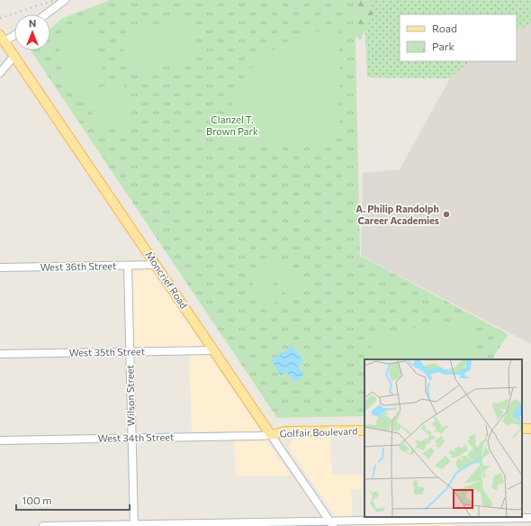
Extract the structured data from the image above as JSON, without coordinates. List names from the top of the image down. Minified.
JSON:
{"streets":{"main road":["Moncrief Road","Golfair Boulevard"],"street":["West 36th Street","West 35th Street","Wilson Street","West 34th Street"]},"crossings":[["West 36th Street","Moncrief Road"],["West 36th Street","Wilson Street"],["Moncrief Road","West 35th Street"],["Moncrief Road","Golfair Boulevard"],["Moncrief Road","West 34th Street"],["West 35th Street","Wilson Street"],["Wilson Street","West 34th Street"],["Golfair Boulevard","West 34th Street"]],"parks":["Clanzel T. Brown Park"],"places":["A. Philip Randolph Career Academies"],"legend":["Road","Park"],"scale_bar":"100 m","north":"top"}
